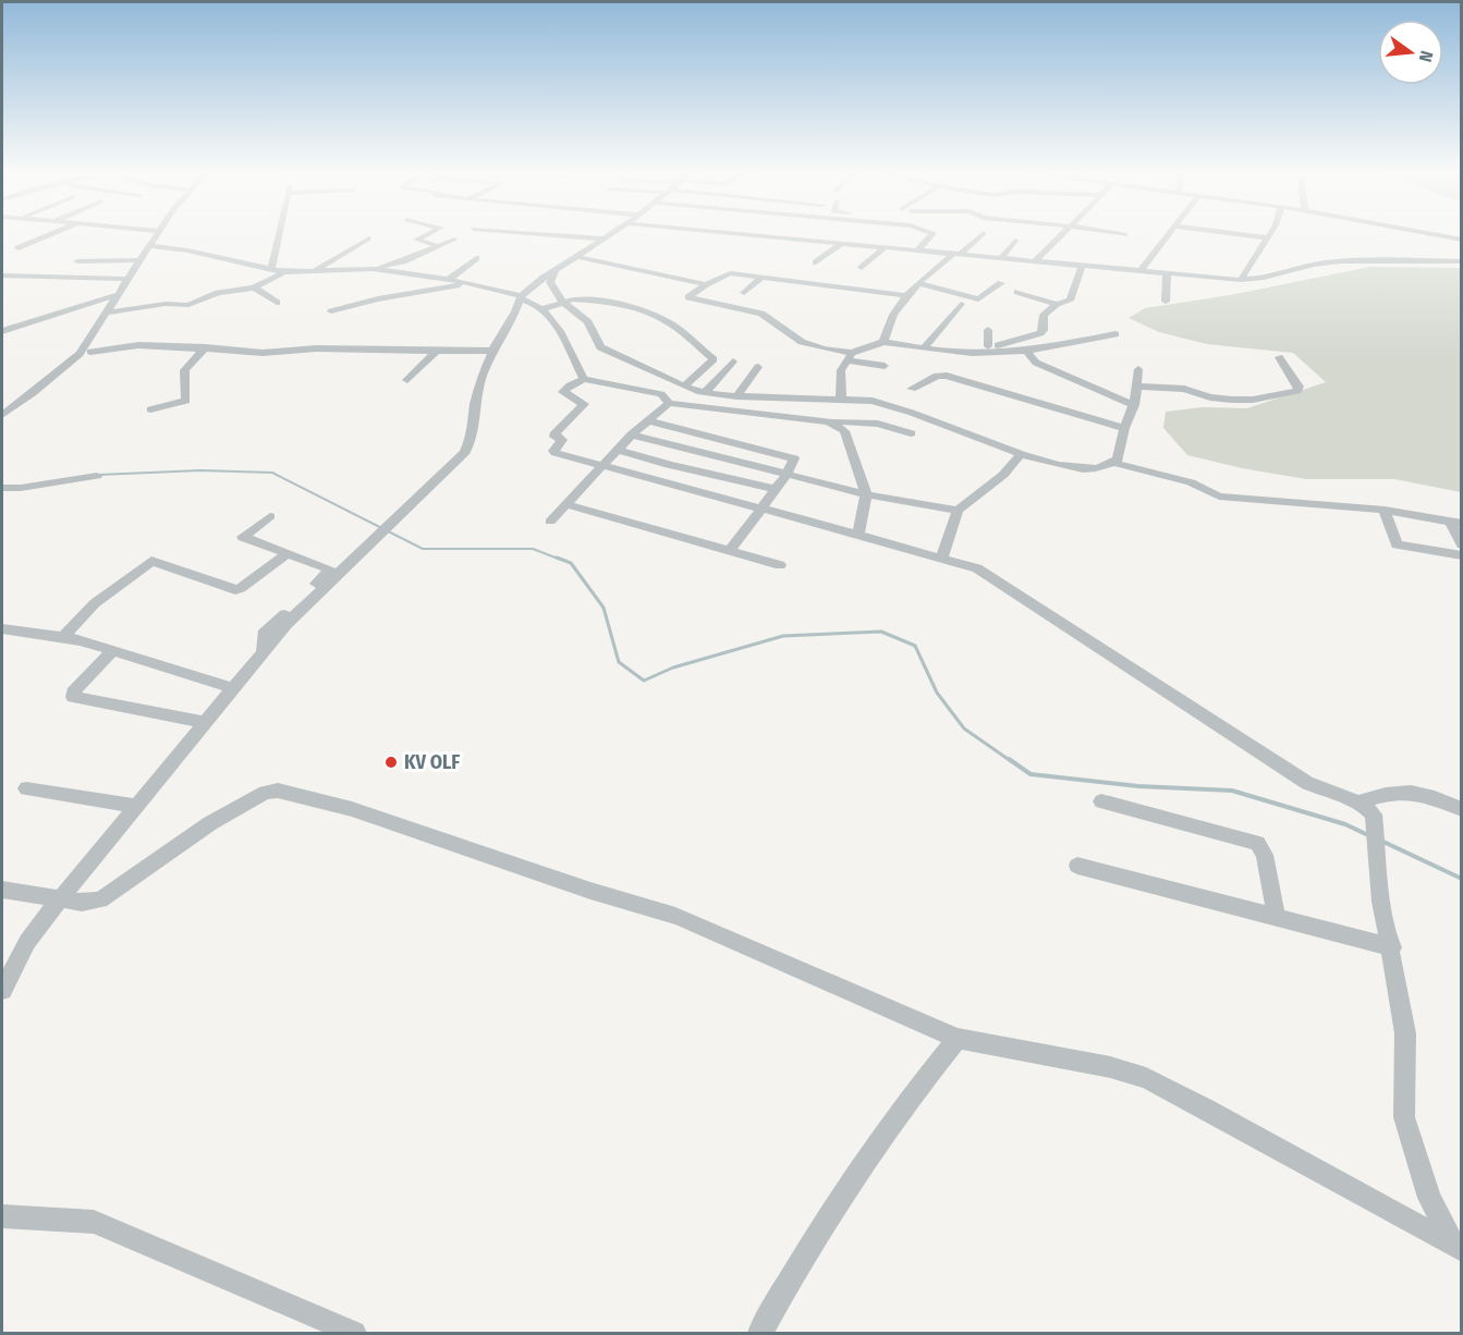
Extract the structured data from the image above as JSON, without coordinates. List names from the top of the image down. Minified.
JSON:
{"places":["KV OLF"],"north":"right"}
